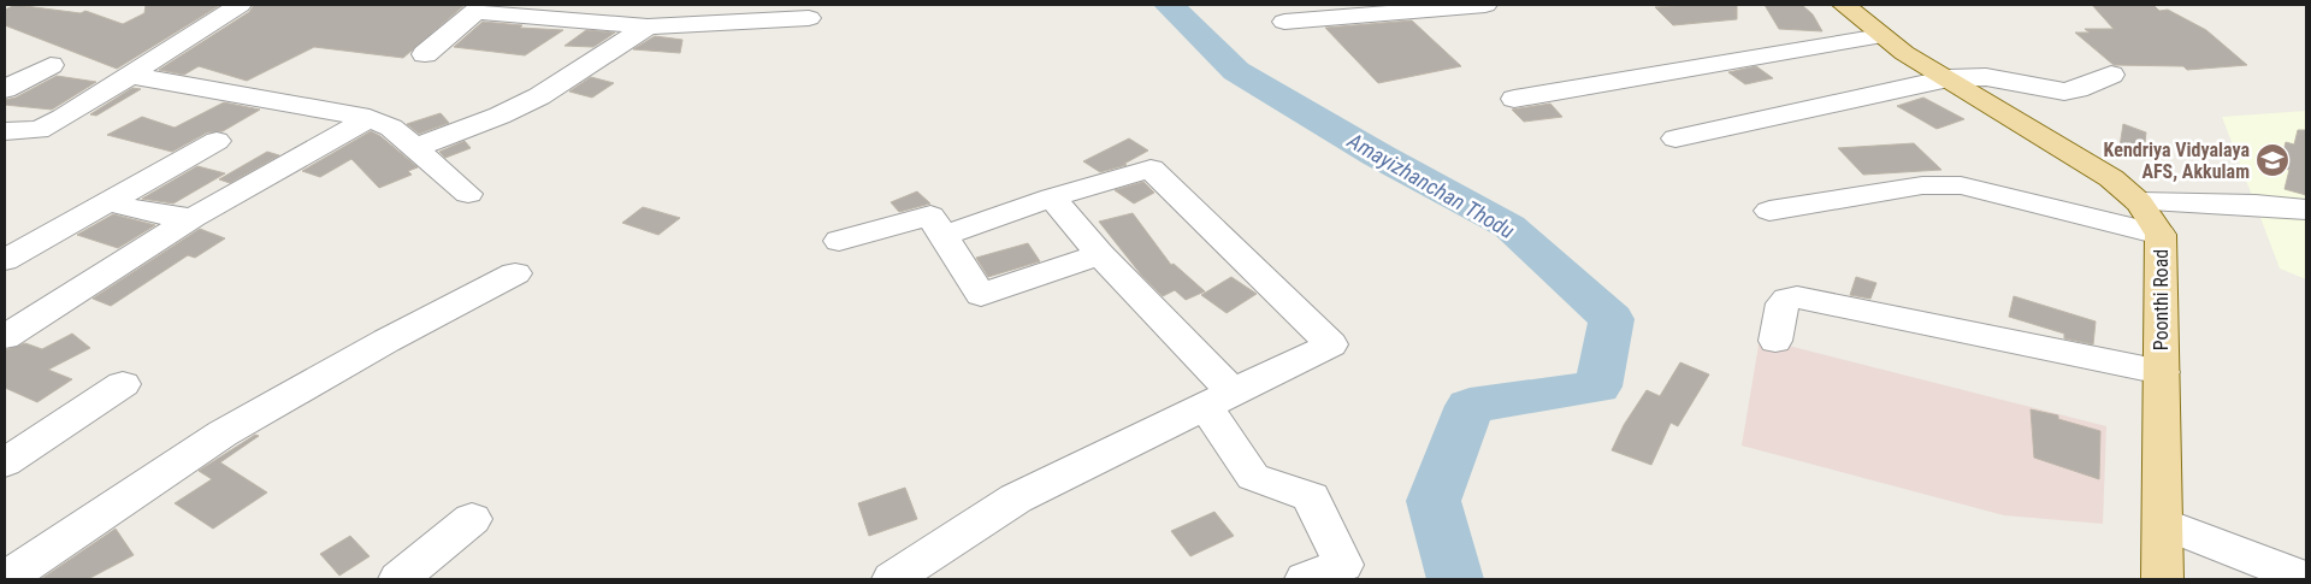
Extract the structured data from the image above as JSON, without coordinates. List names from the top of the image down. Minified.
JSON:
{"streets":{"main road":["Poonthi Road"]},"water":["Amayizhanchan Thodu"],"places":{"school or university":["Kendriya Vidyalaya AFS, Akkulam"]}}
